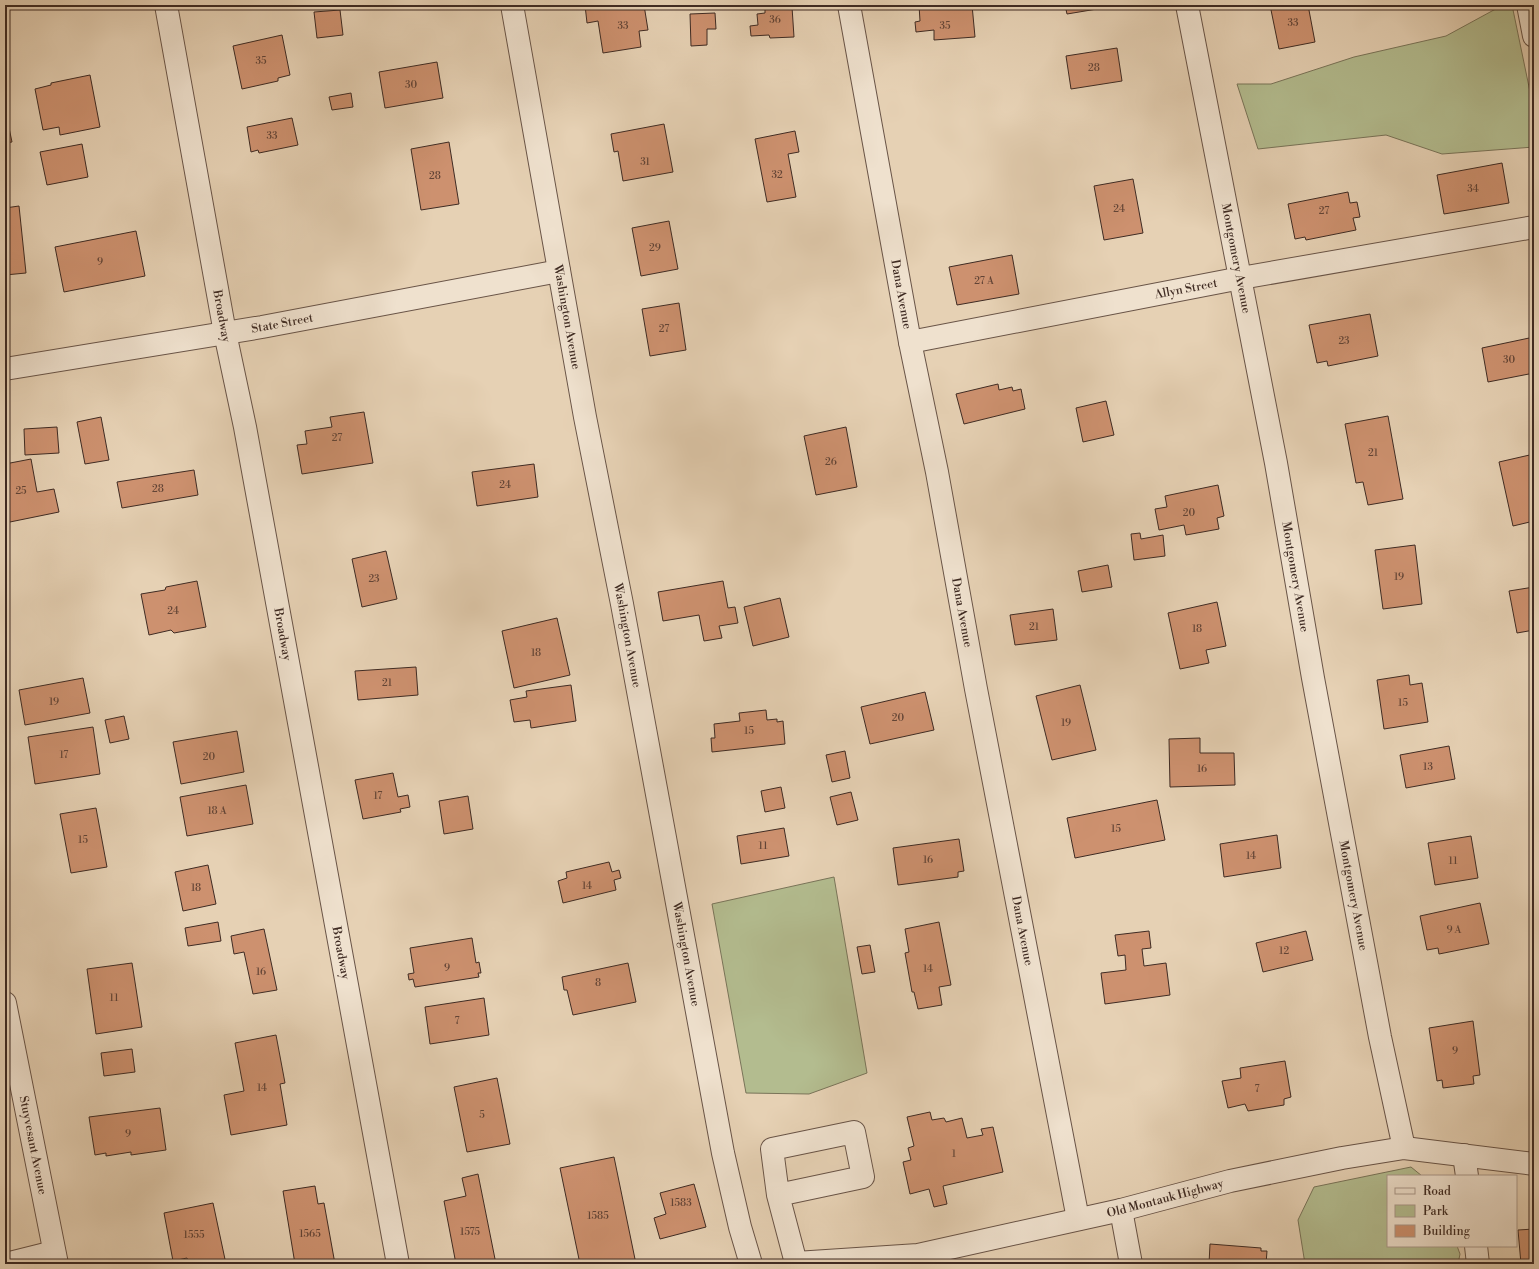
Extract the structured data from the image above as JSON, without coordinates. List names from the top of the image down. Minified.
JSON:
{"streets":{"street":["Montgomery Avenue","Allyn Street","Dana Avenue","Broadway","Washington Avenue","State Street","Stuyvesant Avenue","Old Montauk Highway"]},"crossings":[["Montgomery Avenue","Allyn Street"],["Montgomery Avenue","Old Montauk Highway"],["Allyn Street","Dana Avenue"],["Dana Avenue","Old Montauk Highway"],["Broadway","State Street"],["Washington Avenue","State Street"]],"house_numbers":["36","33","33","35","35","28","30","33","31","32","28","34","24","27","29","9","27 A","27","23","30","27","21","26","24","28","25","20","19","23","24","21","18","18","21","19","15","20","19","15","17","20","13","16","17","18 A","15","15","11","14","16","11","14","18","9 A","12","9","14","16","8","11","7","9","14","7","5","9","1","1583","1585","1575","1565","1555"],"legend":["Road","Park","Building"]}
